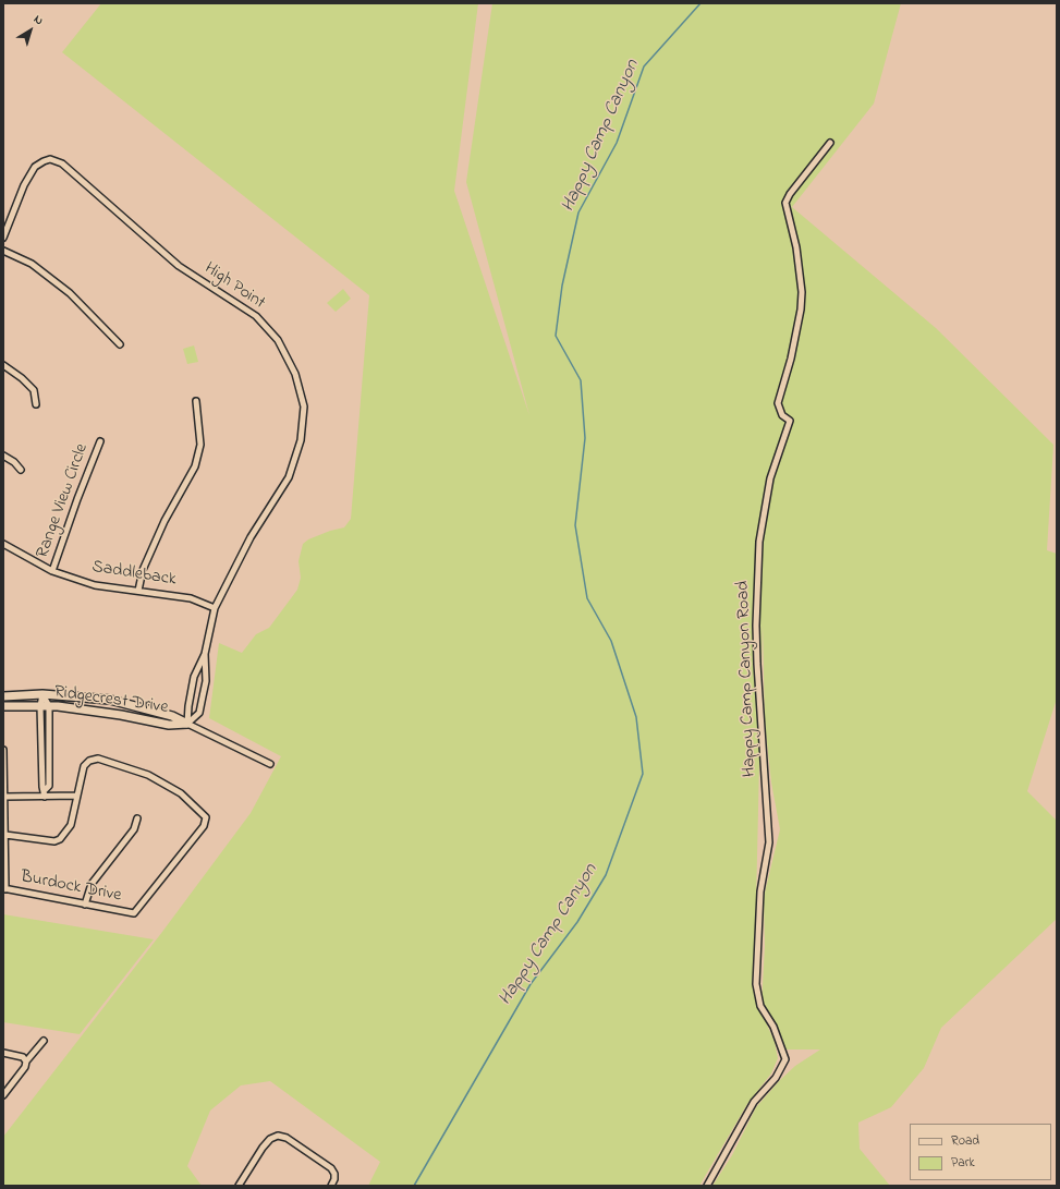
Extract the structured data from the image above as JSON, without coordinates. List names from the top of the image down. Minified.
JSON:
{"streets":{"street":["High Point","Range View Circle","Saddleback","Happy Camp Canyon Road","Ridgecrest Drive","Burdock Drive"]},"crossings":[["High Point","Saddleback"],["High Point","Ridgecrest Drive"],["Range View Circle","Saddleback"]],"water":["Happy Camp Canyon"],"legend":["Road","Park"],"north":"top right"}
